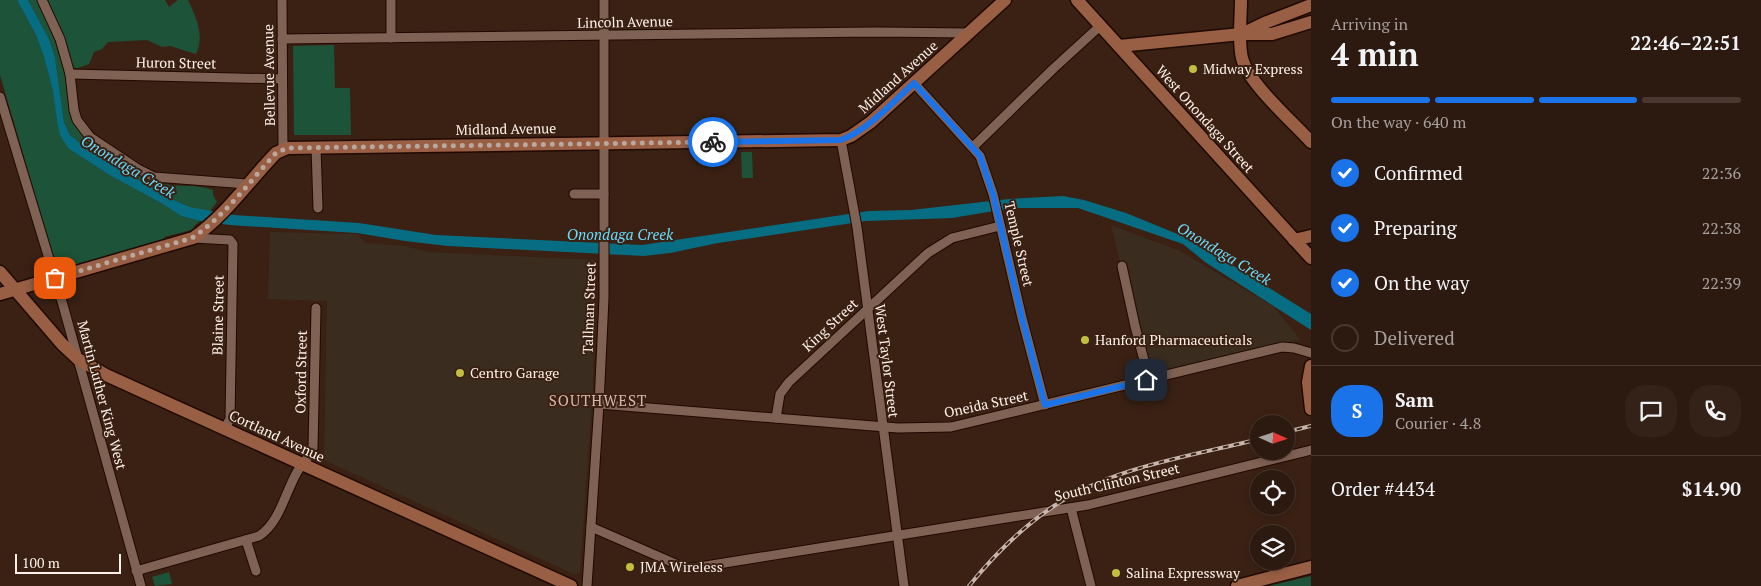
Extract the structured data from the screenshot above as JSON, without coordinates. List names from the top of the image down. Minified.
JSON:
{"streets":{"street":["Lincoln Avenue","Huron Street","Bellevue Avenue","Midland Avenue","West Onondaga Street","Temple Street","Tallman Street","Blaine Street","King Street","West Taylor Street","Oxford Street","Martin Luther King West","Oneida Street","Cortland Avenue","South Clinton Street"]},"crossings":[["Lincoln Avenue","Bellevue Avenue"],["Lincoln Avenue","Midland Avenue"],["Lincoln Avenue","Tallman Street"],["Huron Street","Bellevue Avenue"],["Bellevue Avenue","Midland Avenue"],["Midland Avenue","Temple Street"],["Midland Avenue","Tallman Street"],["Midland Avenue","West Taylor Street"],["Temple Street","King Street"],["Temple Street","Oneida Street"],["Tallman Street","Oneida Street"],["Tallman Street","South Clinton Street"],["Blaine Street","Cortland Avenue"],["King Street","West Taylor Street"],["King Street","Oneida Street"],["West Taylor Street","Oneida Street"],["West Taylor Street","South Clinton Street"],["Oxford Street","Martin Luther King West"],["Oxford Street","Cortland Avenue"],["Martin Luther King West","Cortland Avenue"]],"districts":["SOUTHWEST"],"water":["Onondaga Creek"],"places":["Midway Express","Hanford Pharmaceuticals","Centro Garage","JMA Wireless","Salina Expressway"],"scale_bar":"100 m","north":"right","page":{"heading":["4 min","Arriving in","22:46–22:51"],"panel":["Sam","Courier · 4.8","Order #4434","$14.90"],"bar":"On the way · 640 m","list":[["Confirmed","22:36"],["Preparing","22:38"],["On the way","22:39"],"Delivered"],"round":"S","scale":"100 m"}}
